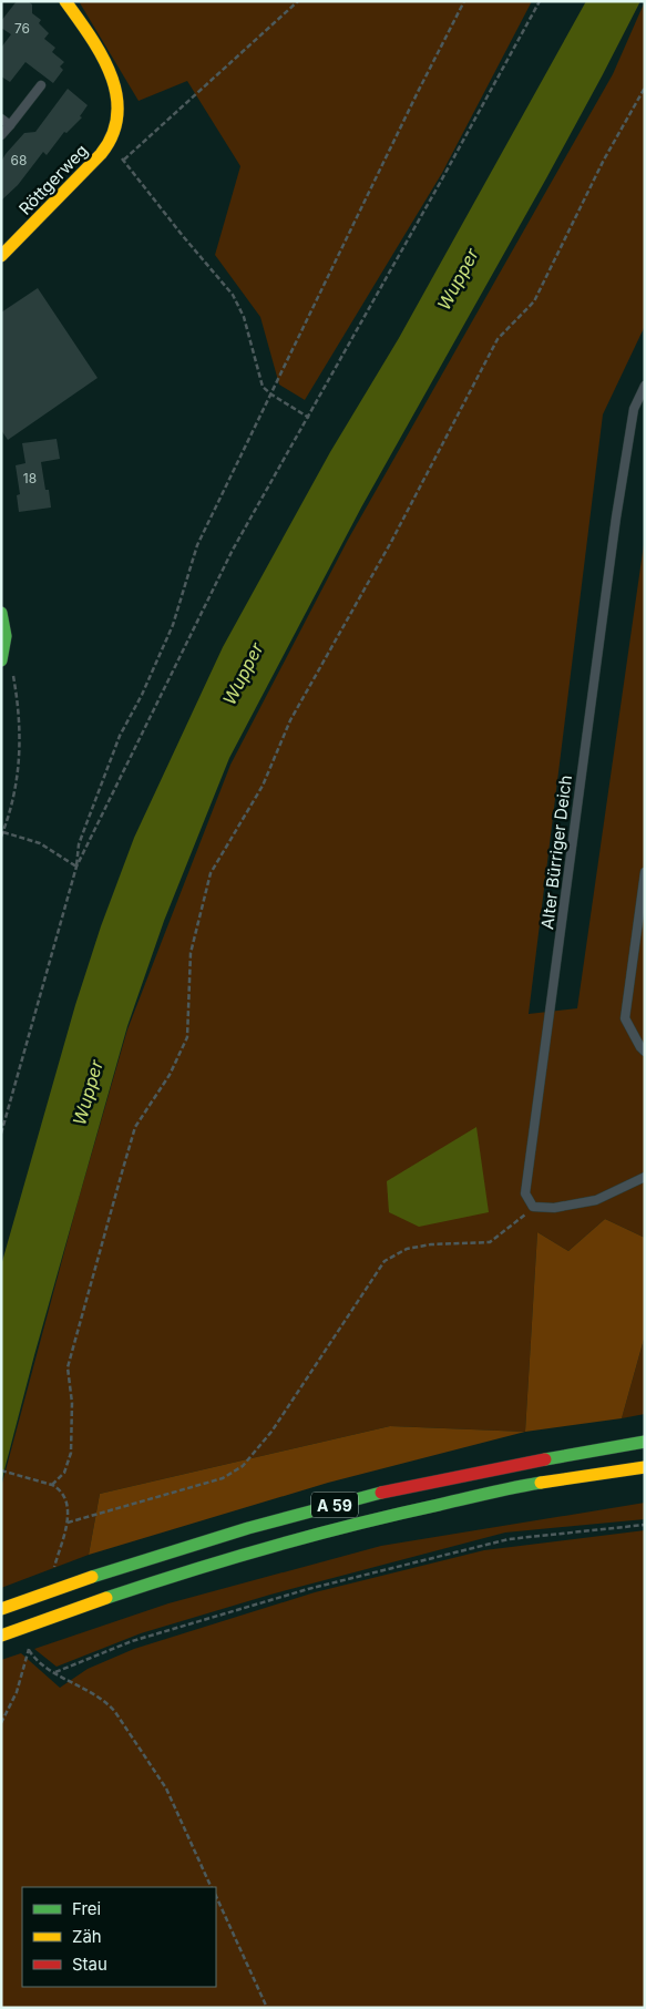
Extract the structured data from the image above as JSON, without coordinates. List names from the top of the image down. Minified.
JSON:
{"streets":{"main road":["Röttgerweg","A 59"],"lane":["Alter Bürriger Deich"]},"water":["Wupper"],"house_numbers":["76","68","18"],"legend":["Frei","Zäh","Stau"]}
